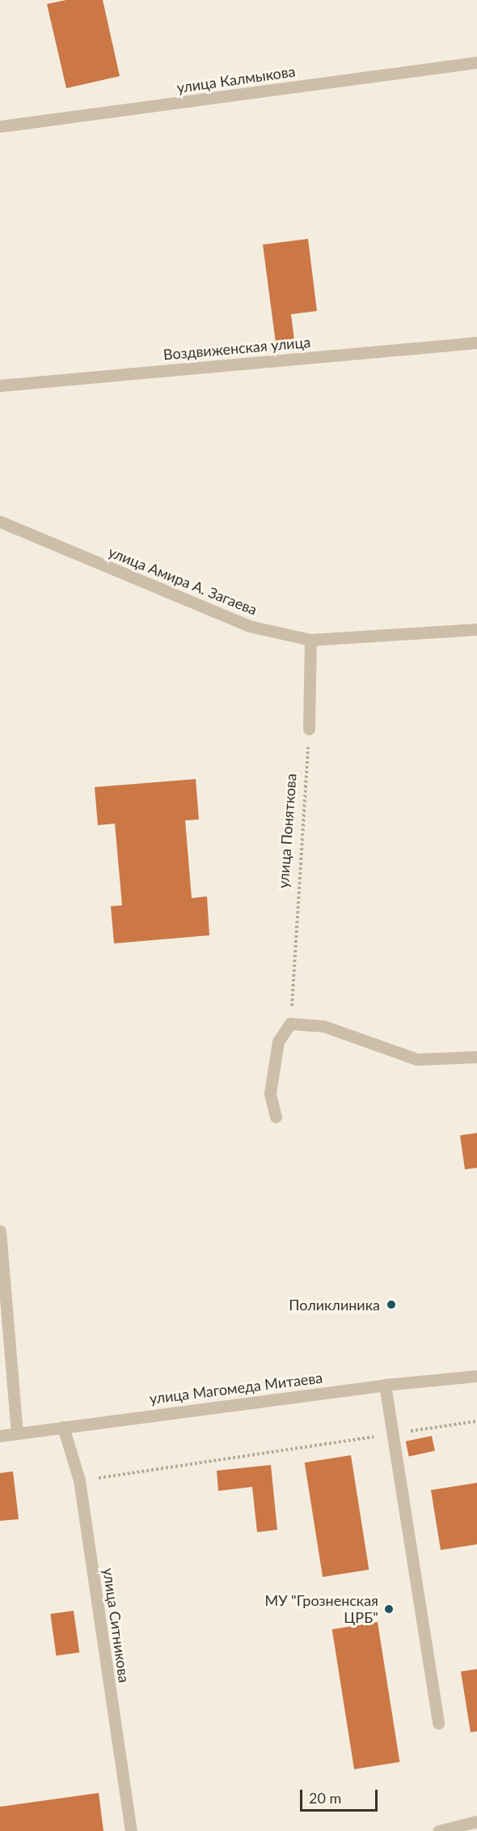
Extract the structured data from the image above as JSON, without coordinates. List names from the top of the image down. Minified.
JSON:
{"streets":{"street":["улица Калмыкова","Воздвиженская улица","улица Амира А. Загаева","улица Магомеда Митаева","улица Ситникова"],"path":["улица Поняткова"]},"crossings":[["улица Магомеда Митаева","улица Ситникова"]],"places":["Поликлиника","МУ \"Грозненская ЦРБ\""],"scale_bar":"20 m"}
